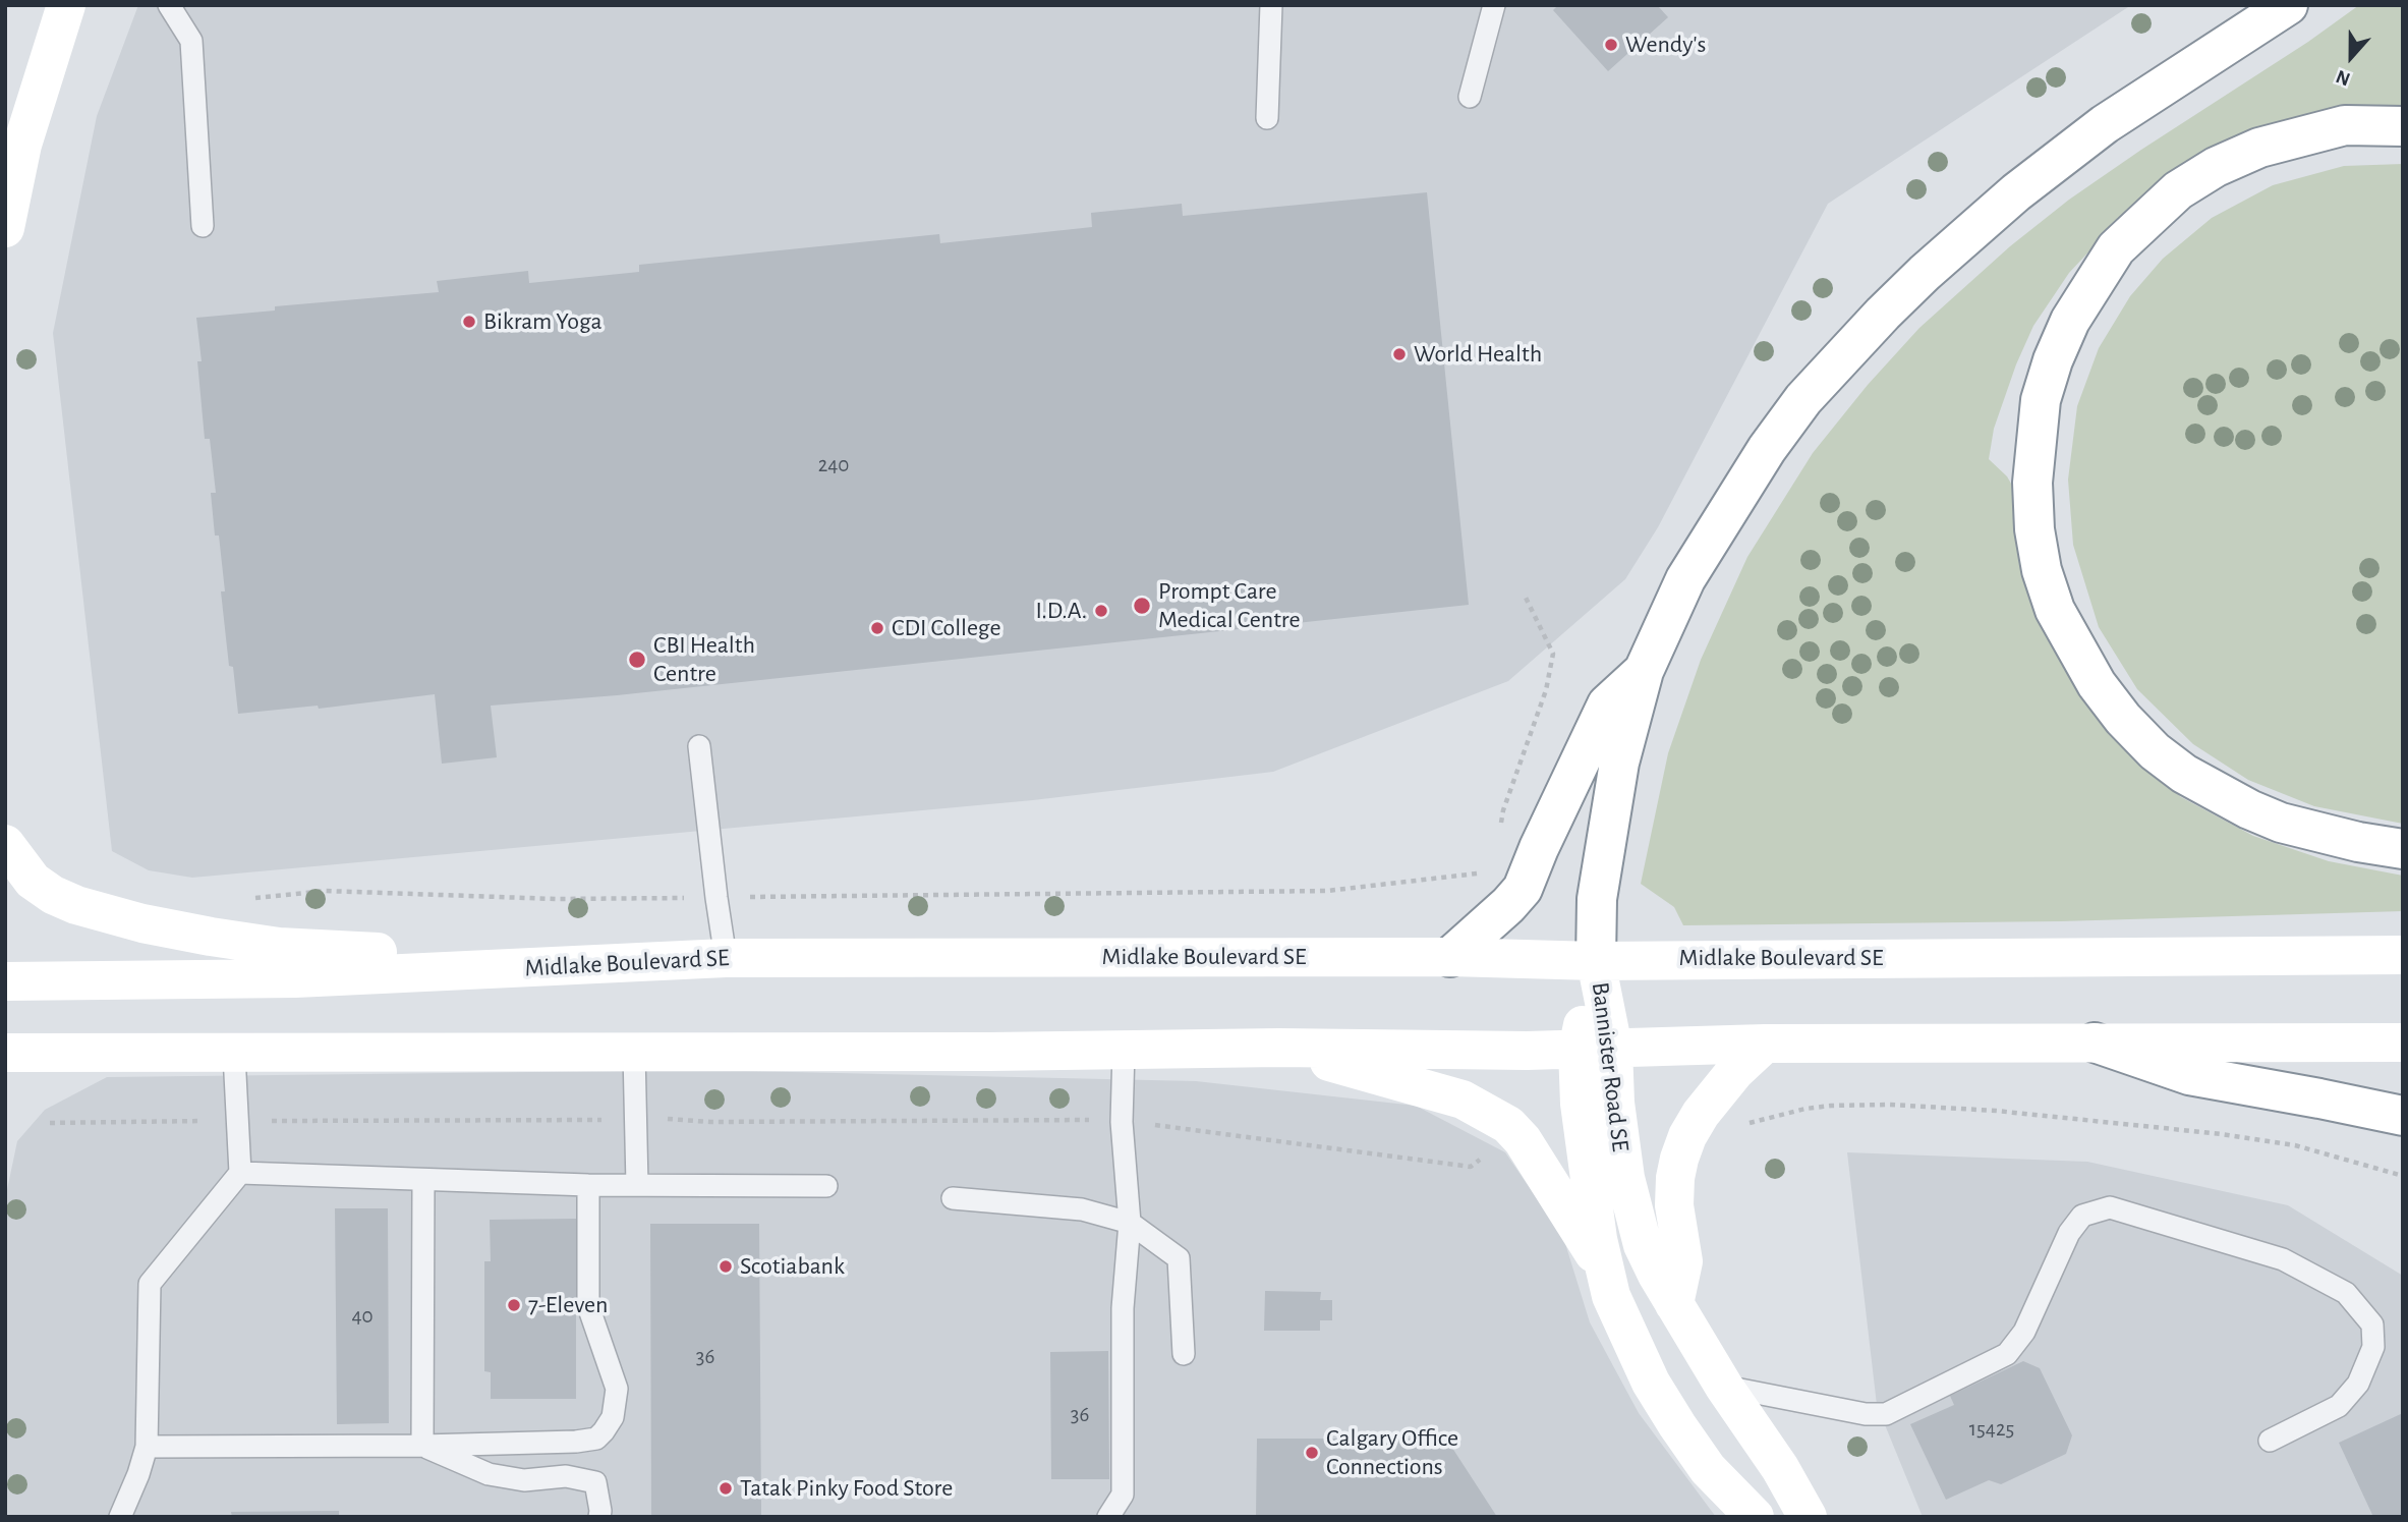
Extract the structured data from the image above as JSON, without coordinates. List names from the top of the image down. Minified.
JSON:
{"streets":{"main road":["Midlake Boulevard SE","Bannister Road SE"]},"crossings":[["Midlake Boulevard SE","Bannister Road SE"]],"places":["Wendy's","Bikram Yoga","World Health","Prompt Care Medical Centre","I.D.A.","CDI College","CBI Health Centre","Scotiabank","7-Eleven","Calgary Office Connections","Tatak Pinky Food Store"],"house_numbers":["240","40","36","36","15425"],"north":"bottom"}
